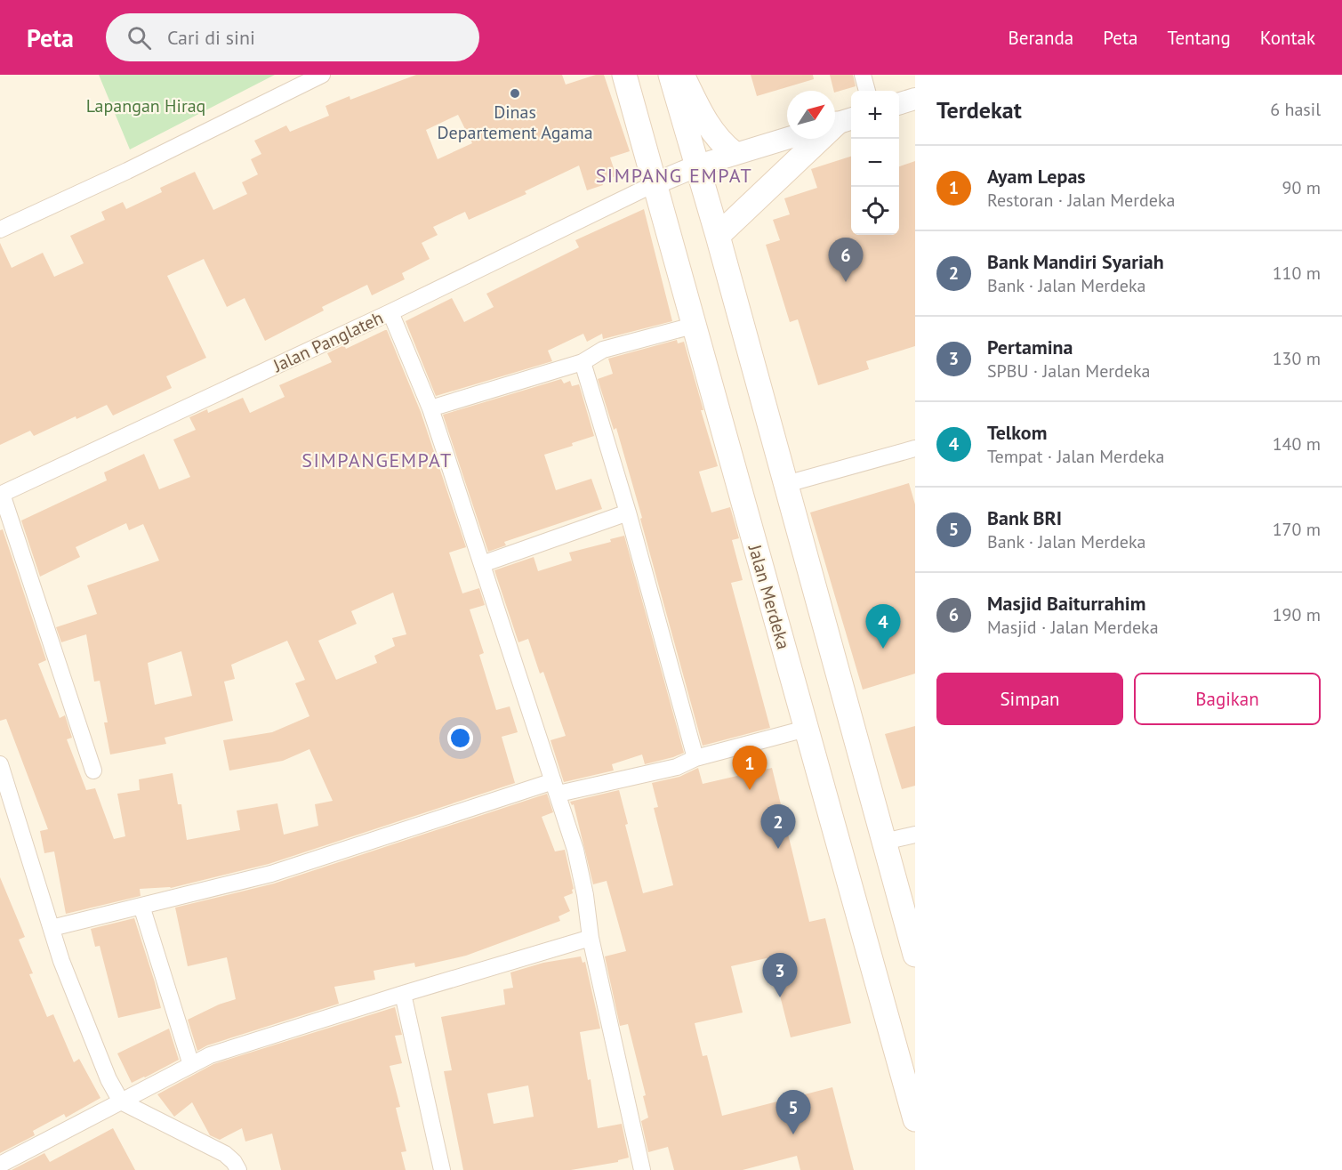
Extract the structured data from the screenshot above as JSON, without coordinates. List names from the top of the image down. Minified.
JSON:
{"streets":{"main road":["Jalan Merdeka"],"street":["Jalan Panglateh"]},"crossings":[["Jalan Panglateh","Jalan Merdeka"]],"districts":["SIMPANG EMPAT","SIMPANGEMPAT"],"parks":["Lapangan Hiraq"],"places":["Dinas Departement Agama"],"north":"top right","page":{"header":"Peta","search":"Cari di sini","nav":["Beranda","Peta","Tentang","Kontak"],"heading":["Terdekat","6 hasil"],"map_buttons":["+","−"],"list":[{"mark":"1","name":"Ayam Lepas","note":"Restoran · Jalan Merdeka","value":"90 m"},{"mark":"2","name":"Bank Mandiri Syariah","note":"Bank · Jalan Merdeka","value":"110 m"},{"mark":"3","name":"Pertamina","note":"SPBU · Jalan Merdeka","value":"130 m"},{"mark":"4","name":"Telkom","note":"Tempat · Jalan Merdeka","value":"140 m"},{"mark":"5","name":"Bank BRI","note":"Bank · Jalan Merdeka","value":"170 m"},{"mark":"6","name":"Masjid Baiturrahim","note":"Masjid · Jalan Merdeka","value":"190 m"}],"pins":["6","4","1","2","3","5"],"buttons":["Simpan","Bagikan"]}}
